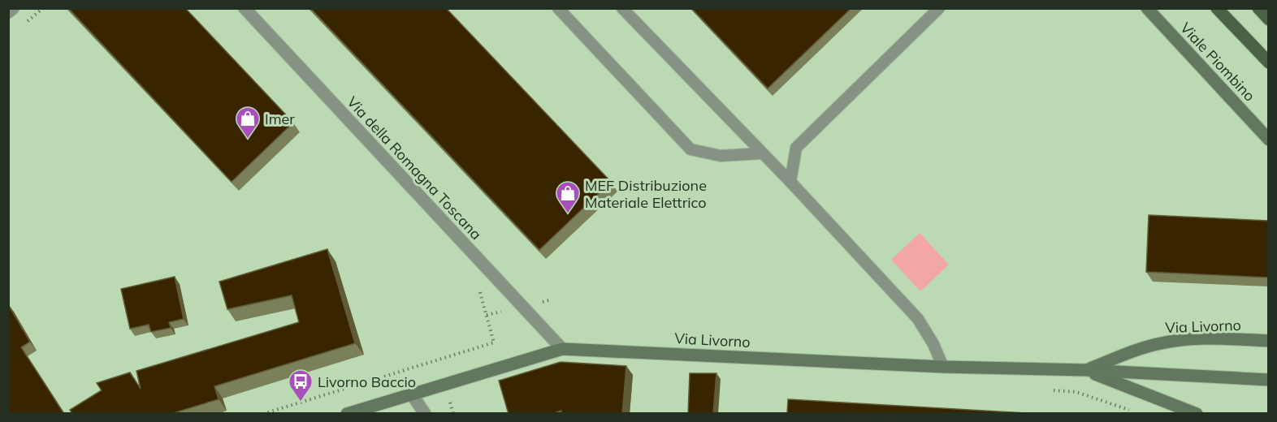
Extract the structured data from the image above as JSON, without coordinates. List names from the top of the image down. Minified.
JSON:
{"streets":{"street":["Viale Piombino","Via della Romagna Toscana","Via Livorno"]},"crossings":[["Via della Romagna Toscana","Via Livorno"]],"places":{"shop":["Imer","MEF Distribuzione Materiale Elettrico"],"bus stop":["Livorno Baccio"]}}
